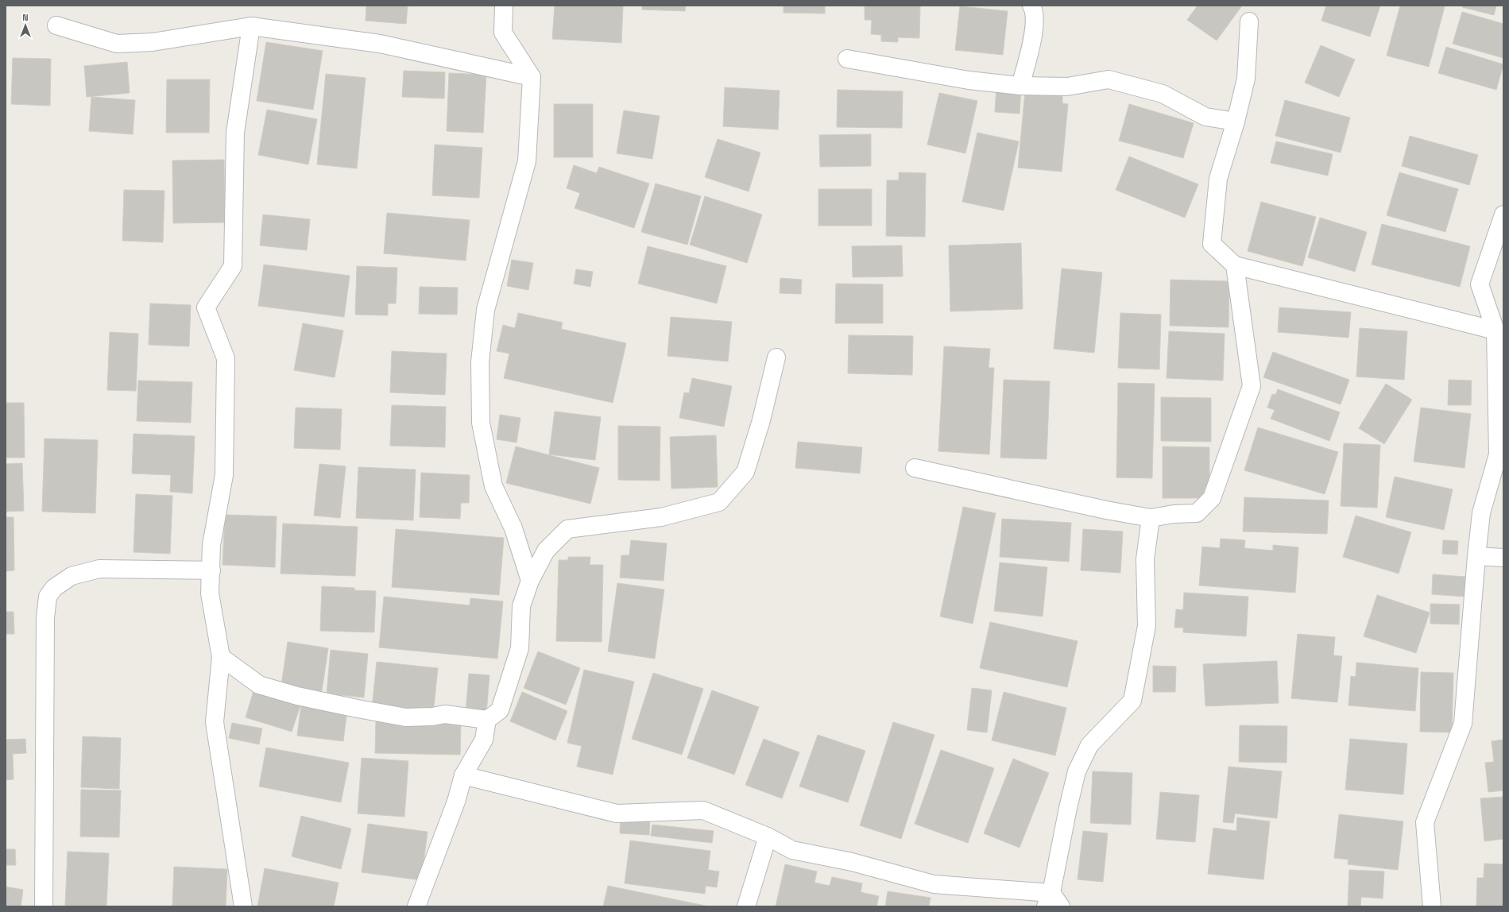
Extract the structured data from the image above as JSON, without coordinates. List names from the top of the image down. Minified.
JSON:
{"north":"top"}
